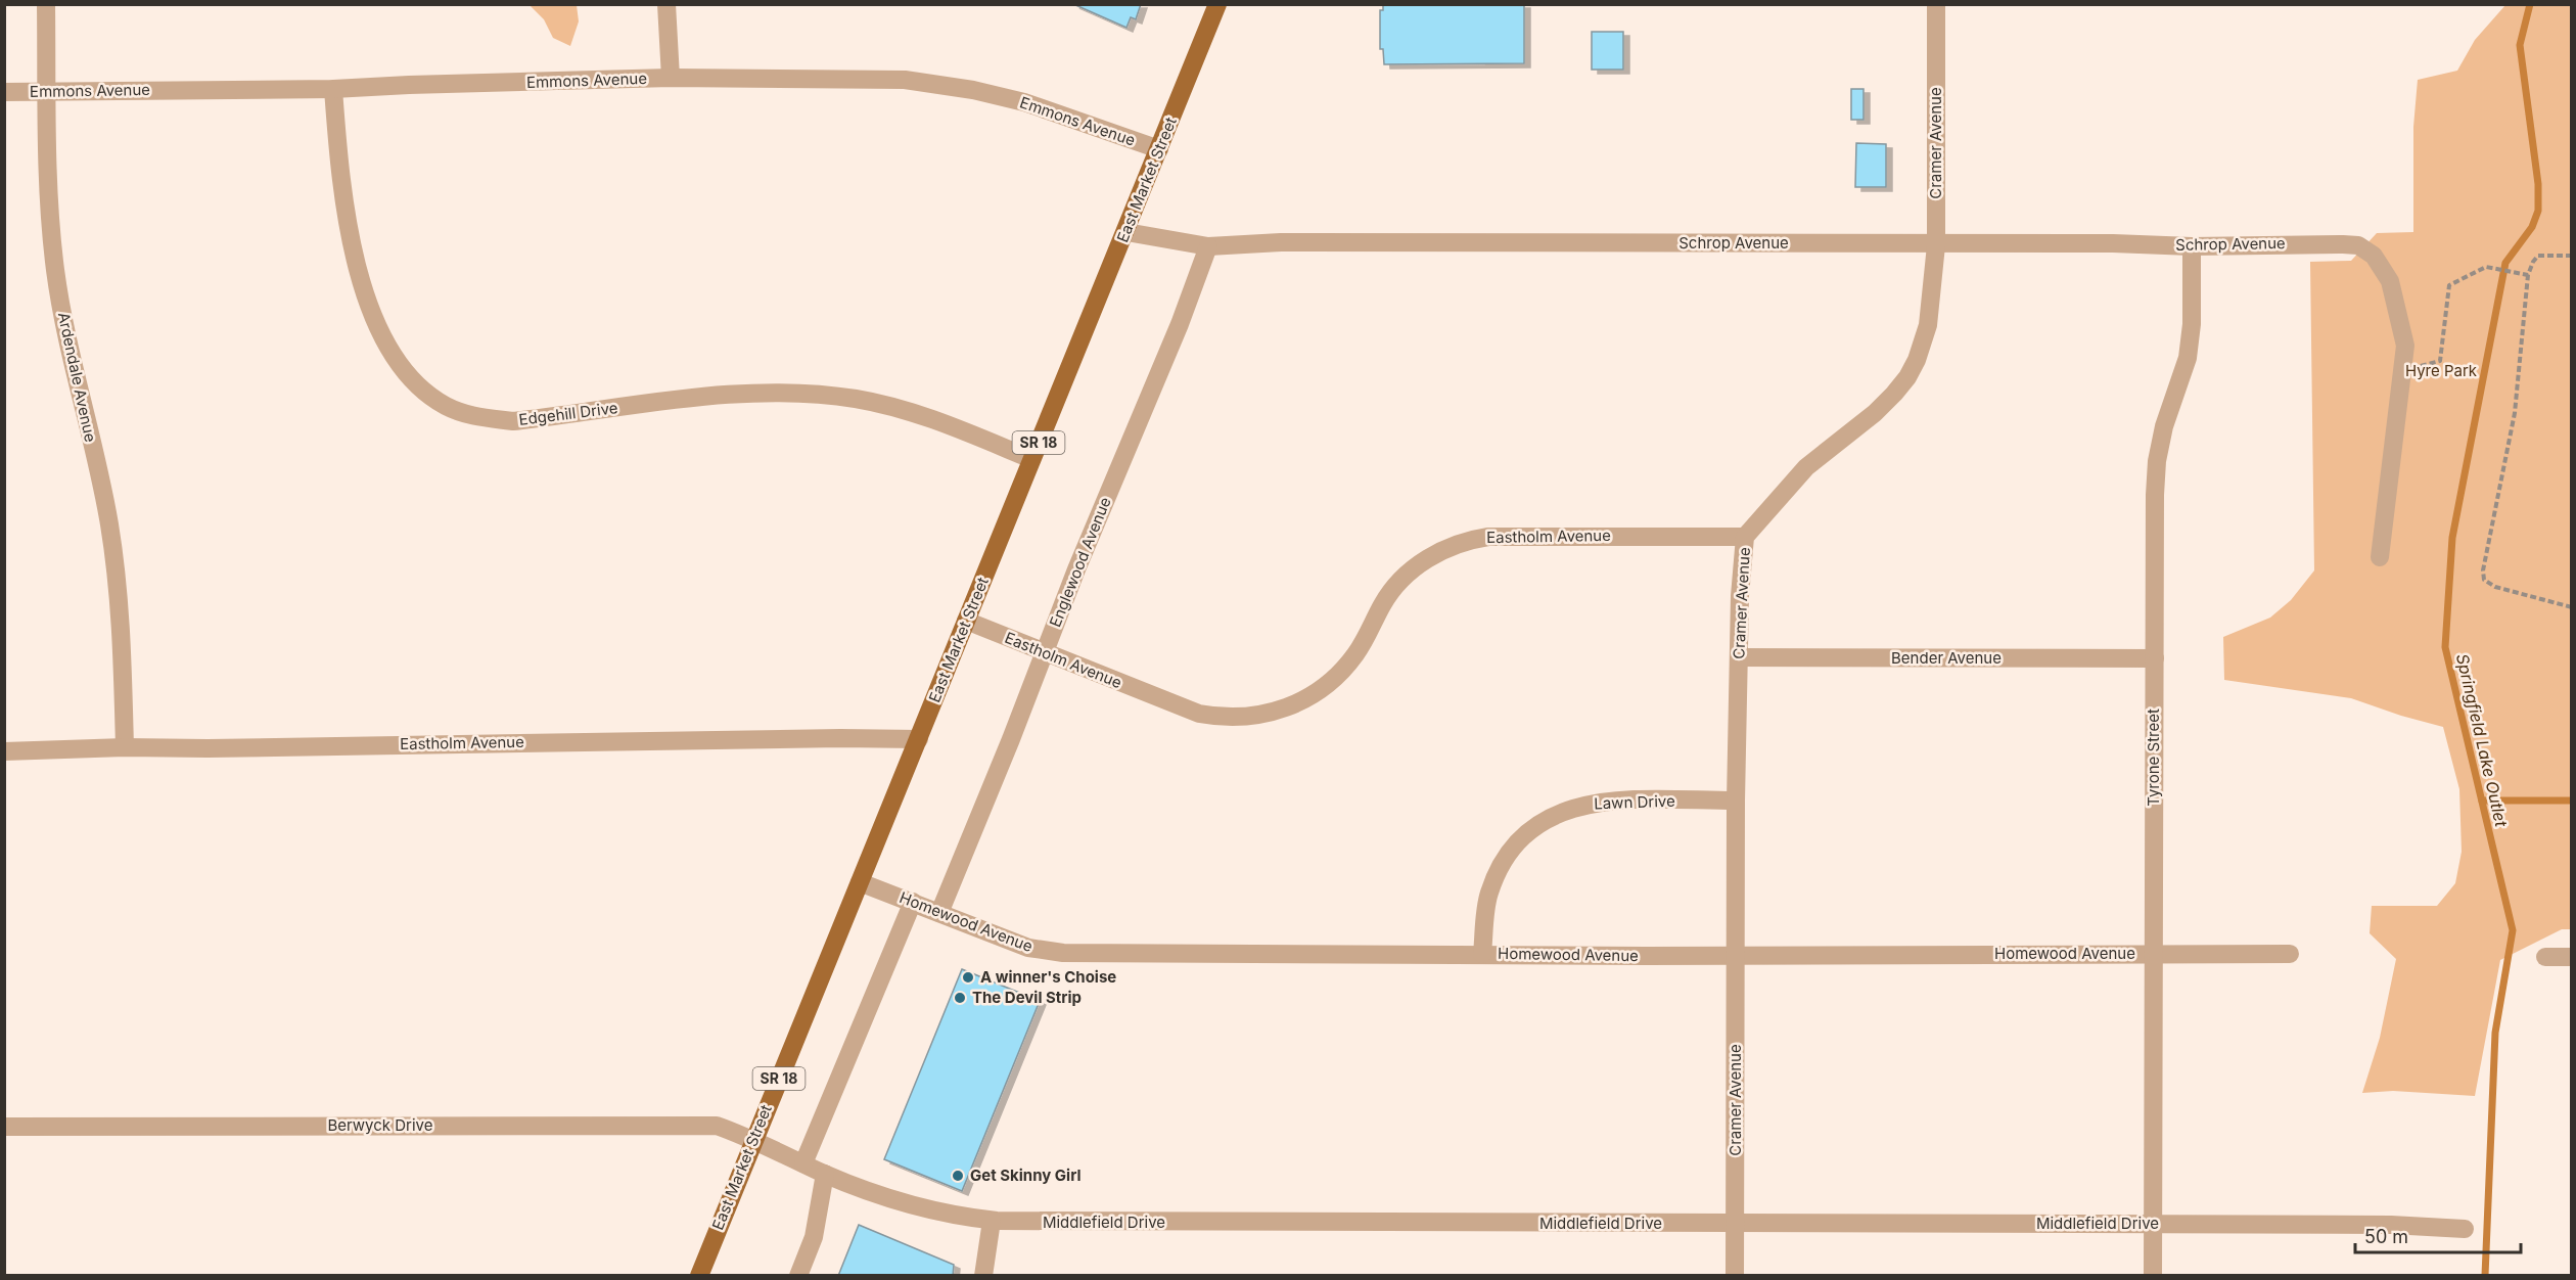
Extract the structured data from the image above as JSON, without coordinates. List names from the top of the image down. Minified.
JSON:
{"streets":{"main road":["East Market Street","SR 18"],"street":["Emmons Avenue","Cramer Avenue","Schrop Avenue","Ardendale Avenue","Edgehill Drive","Eastholm Avenue","Englewood Avenue","Bender Avenue","Tyrone Street","Lawn Drive","Homewood Avenue","Berwyck Drive","Middlefield Drive"]},"crossings":[["Emmons Avenue","East Market Street"],["Emmons Avenue","Ardendale Avenue"],["Emmons Avenue","Edgehill Drive"],["Cramer Avenue","Schrop Avenue"],["Cramer Avenue","Eastholm Avenue"],["Cramer Avenue","Bender Avenue"],["Cramer Avenue","Lawn Drive"],["Cramer Avenue","Homewood Avenue"],["Cramer Avenue","Middlefield Drive"],["East Market Street","Schrop Avenue"],["East Market Street","Edgehill Drive"],["East Market Street","Eastholm Avenue"],["East Market Street","Homewood Avenue"],["East Market Street","Berwyck Drive"],["East Market Street","Middlefield Drive"],["Schrop Avenue","Englewood Avenue"],["Schrop Avenue","Tyrone Street"],["Ardendale Avenue","Eastholm Avenue"],["Eastholm Avenue","Englewood Avenue"],["Englewood Avenue","Homewood Avenue"],["Bender Avenue","Tyrone Street"],["Tyrone Street","Homewood Avenue"],["Tyrone Street","Middlefield Drive"],["Lawn Drive","Homewood Avenue"],["Berwyck Drive","Middlefield Drive"]],"water":["Springfield Lake Outlet"],"parks":["Hyre Park"],"places":["A winner's Choise","The Devil Strip","Get Skinny Girl"],"scale_bar":"50 m"}
